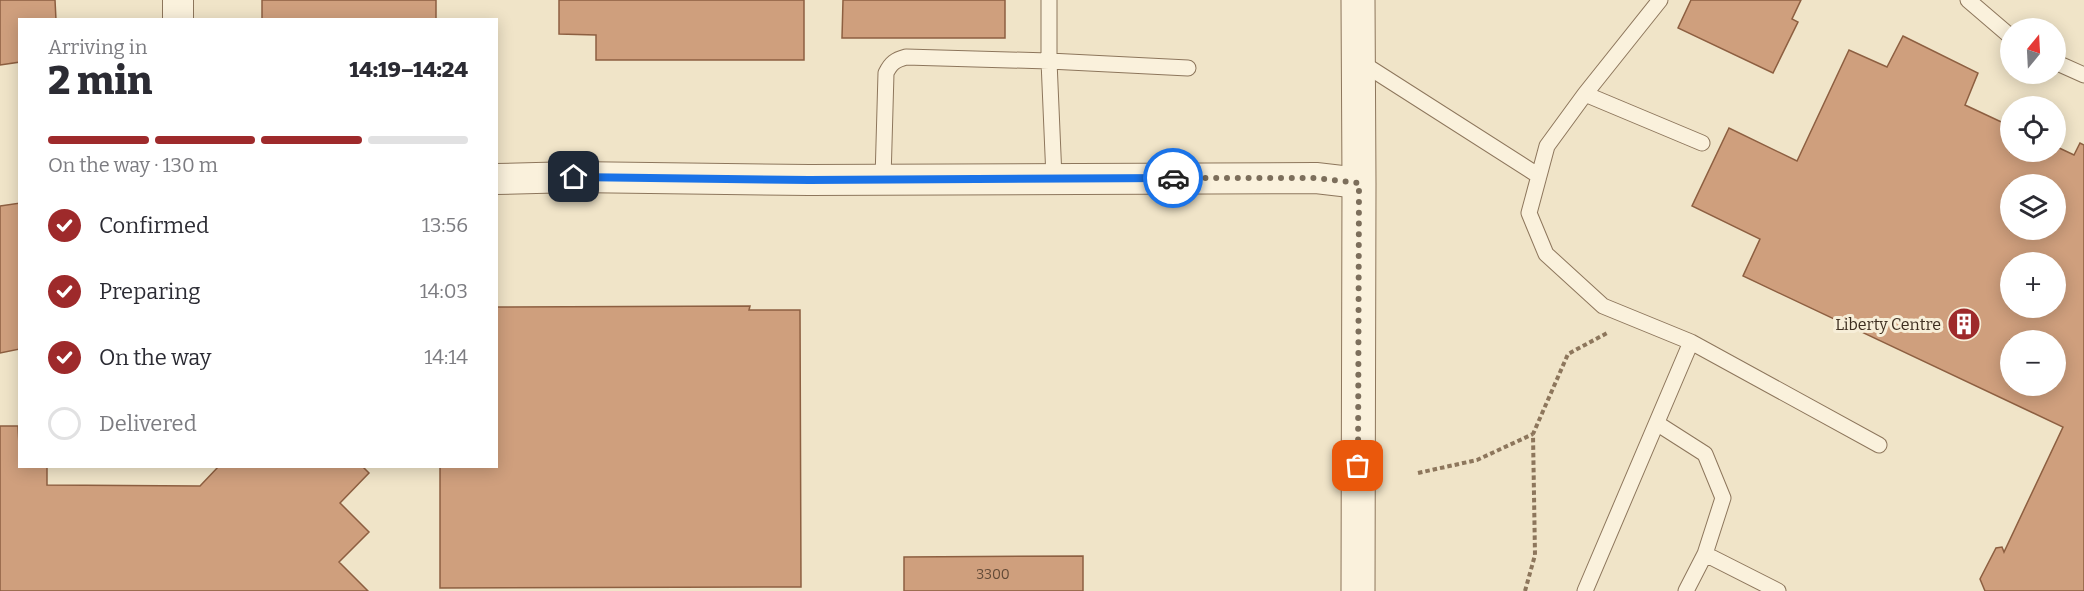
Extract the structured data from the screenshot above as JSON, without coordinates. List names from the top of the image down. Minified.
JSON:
{"places":{"building":["Liberty Centre"]},"house_numbers":["3300"],"north":"top","page":{"map_buttons":["+","−"],"heading":["2 min","Arriving in","14:19–14:24"],"bar":"On the way · 130 m","list":[["Confirmed","13:56"],["Preparing","14:03"],["On the way","14:14"],"Delivered"]}}
